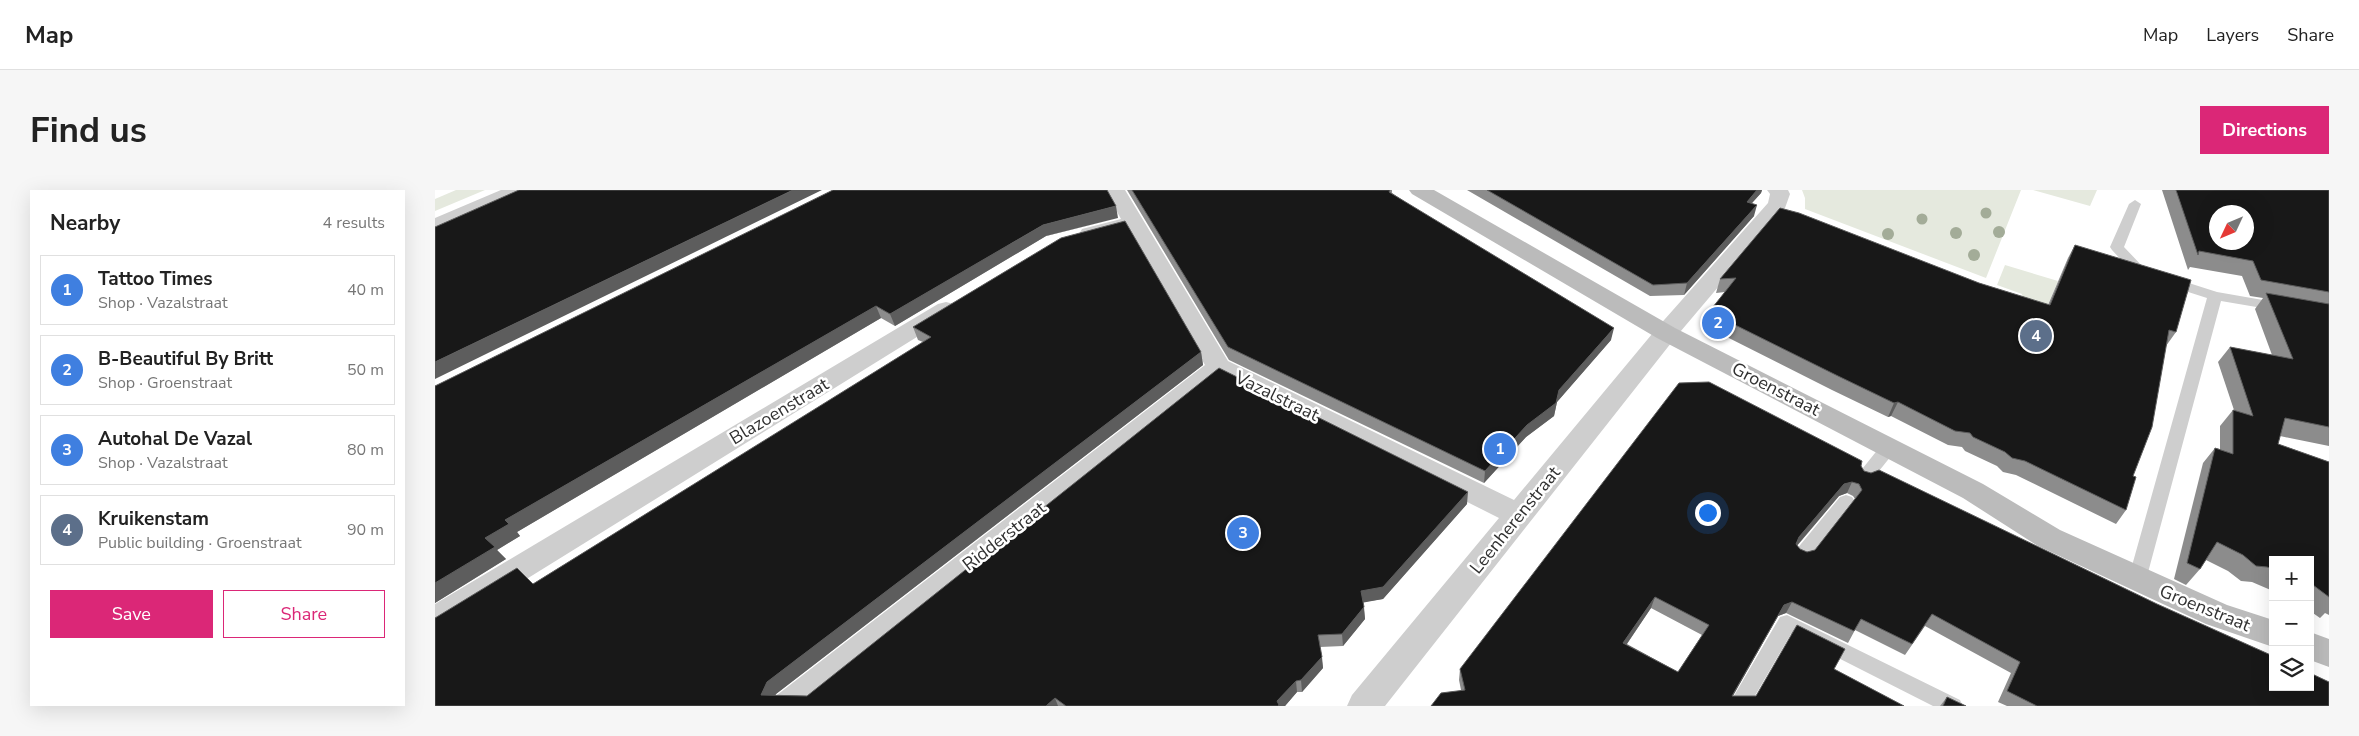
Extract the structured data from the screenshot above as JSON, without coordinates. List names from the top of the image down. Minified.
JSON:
{"streets":{"street":["Groenstraat","Vazalstraat","Blazoenstraat","Leenherenstraat","Ridderstraat"]},"crossings":[["Groenstraat","Leenherenstraat"],["Vazalstraat","Leenherenstraat"],["Vazalstraat","Ridderstraat"]],"north":"bottom left","page":{"header":"Map","nav":["Map","Layers","Share"],"buttons":["Directions",["Save","Share"]],"title":"Find us","heading":["Nearby","4 results"],"list":[{"mark":"1","name":"Tattoo Times","note":"Shop · Vazalstraat","value":"40 m"},{"mark":"2","name":"B-Beautiful By Britt","note":"Shop · Groenstraat","value":"50 m"},{"mark":"3","name":"Autohal De Vazal","note":"Shop · Vazalstraat","value":"80 m"},{"mark":"4","name":"Kruikenstam","note":"Public building · Groenstraat","value":"90 m"}],"pins":["2","4","1","3"],"map_buttons":["+","−"]}}
